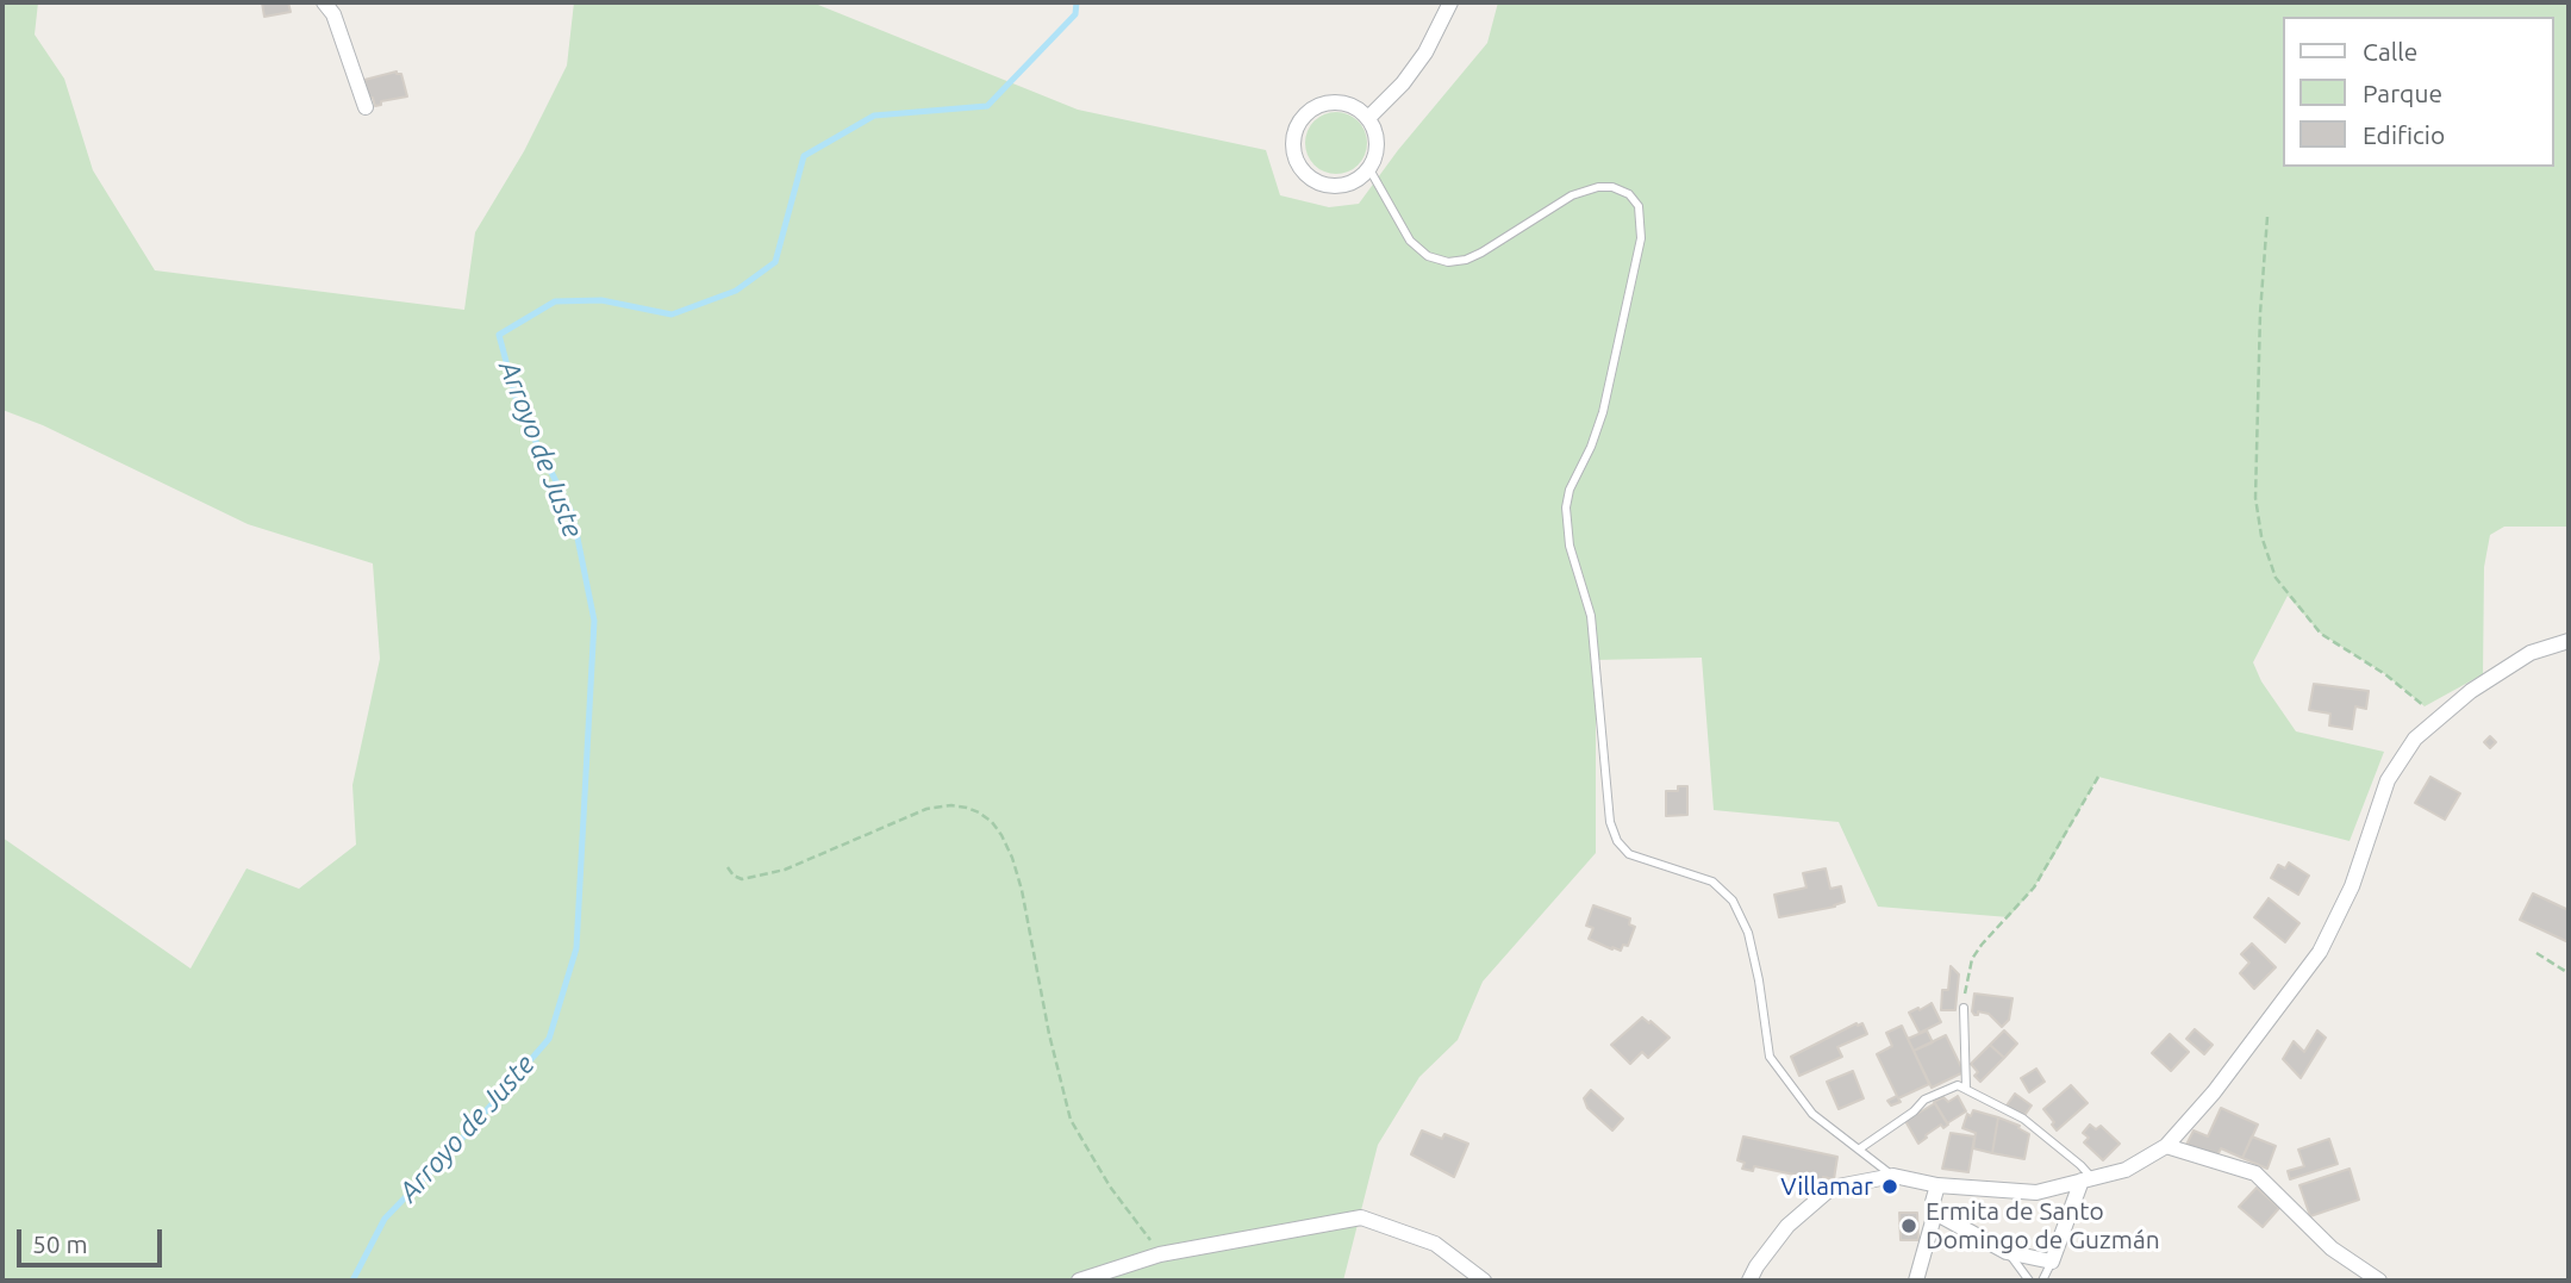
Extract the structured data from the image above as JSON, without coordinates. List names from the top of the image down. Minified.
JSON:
{"water":["Arroyo de Juste"],"places":["Villamar","Ermita de Santo Domingo de Guzmán"],"legend":["Calle","Parque","Edificio"],"scale_bar":"50 m"}
